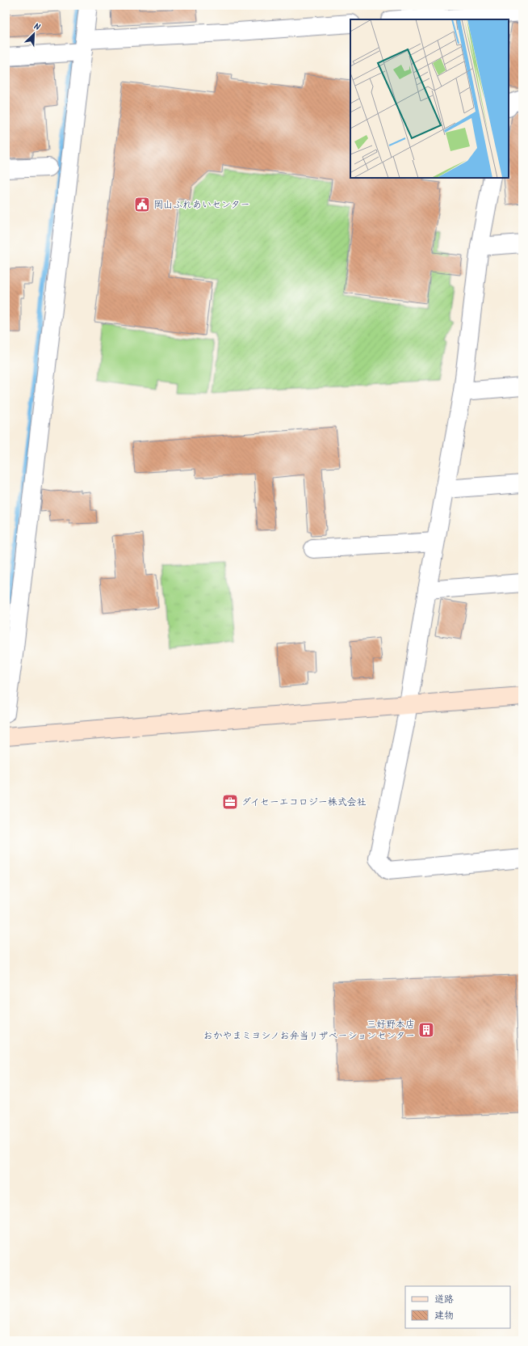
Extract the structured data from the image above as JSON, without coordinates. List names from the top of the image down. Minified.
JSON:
{"places":{"public building":["岡山ふれあいセンター"],"office":["ダイセーエコロジー株式会社"],"building":["三好野本店 おかやまミヨシノお弁当リザベーションセンター"]},"legend":["道路","建物"],"north":"top right"}
